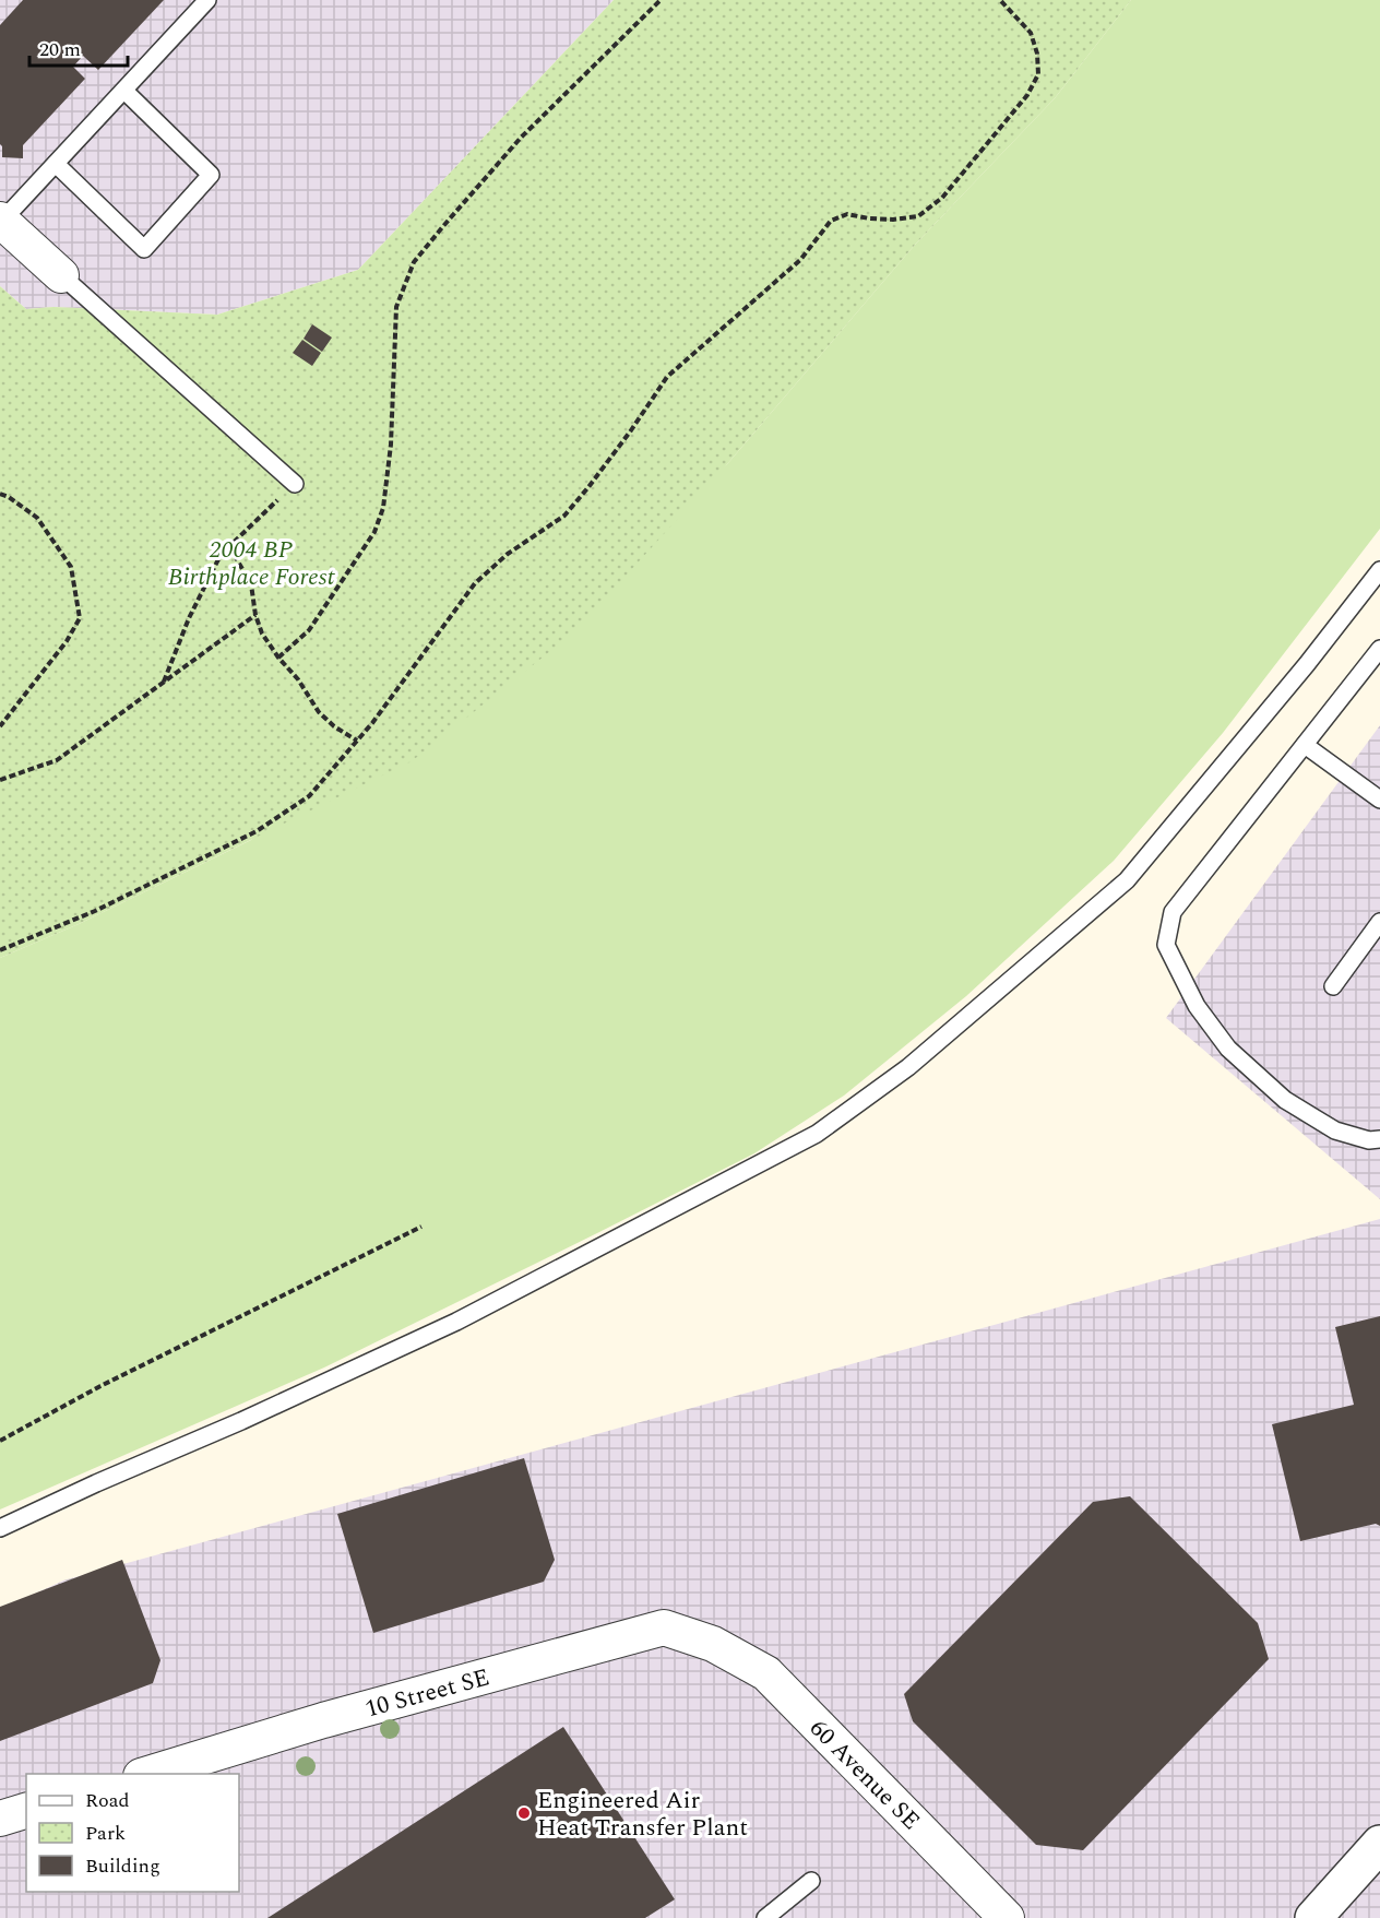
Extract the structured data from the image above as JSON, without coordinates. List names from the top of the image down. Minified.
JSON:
{"streets":{"street":["10 Street SE","60 Avenue SE"]},"crossings":[["10 Street SE","60 Avenue SE"]],"parks":["2004 BP Birthplace Forest"],"places":["Engineered Air Heat Transfer Plant"],"legend":["Road","Park","Building"],"scale_bar":"20 m"}
